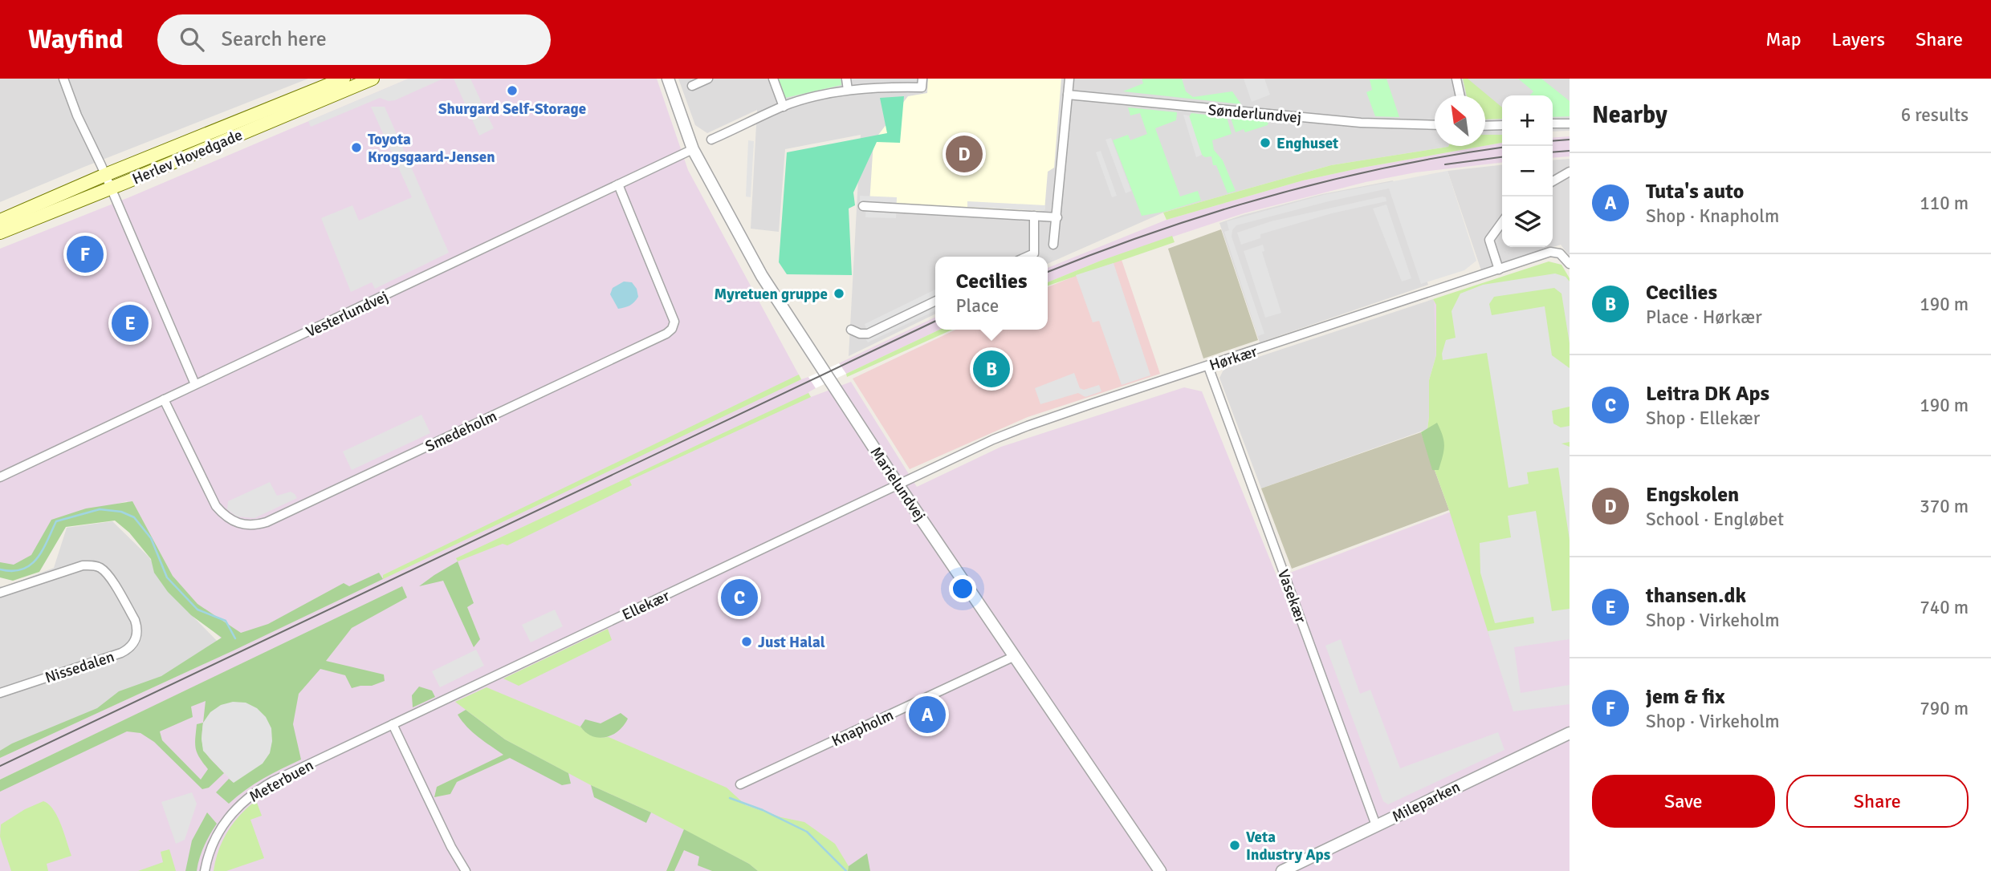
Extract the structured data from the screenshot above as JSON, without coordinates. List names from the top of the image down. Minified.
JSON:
{"streets":{"main road":["Herlev Hovedgade"],"street":["Sønderlundvej","Vesterlundvej","Hørkær","Smedeholm","Marielundvej","Vasekær","Ellekær","Nissedalen","Knapholm","Meterbuen","Mileparken"]},"crossings":[["Vesterlundvej","Smedeholm"],["Vesterlundvej","Marielundvej"],["Hørkær","Marielundvej"],["Hørkær","Vasekær"],["Hørkær","Ellekær"],["Marielundvej","Ellekær"],["Marielundvej","Knapholm"],["Vasekær","Mileparken"],["Ellekær","Meterbuen"]],"places":["Shurgard Self-Storage","Enghuset","Toyota Krogsgaard-Jensen","Myretuen gruppe","Just Halal","Veta Industry Aps"],"north":"top left","page":{"header":"Wayfind","search":"Search here","nav":["Map","Layers","Share"],"heading":["Nearby","6 results"],"map_buttons":["+","−"],"pins":["D","F","E","B","C","A"],"list":[{"mark":"A","name":"Tuta's auto","note":"Shop · Knapholm","value":"110 m"},{"mark":"B","name":"Cecilies","note":"Place · Hørkær","value":"190 m"},{"mark":"C","name":"Leitra DK Aps","note":"Shop · Ellekær","value":"190 m"},{"mark":"D","name":"Engskolen","note":"School · Engløbet","value":"370 m"},{"mark":"E","name":"thansen.dk","note":"Shop · Virkeholm","value":"740 m"},{"mark":"F","name":"jem & fix","note":"Shop · Virkeholm","value":"790 m"}],"popup":["Cecilies","Place"],"buttons":["Save","Share"]}}
